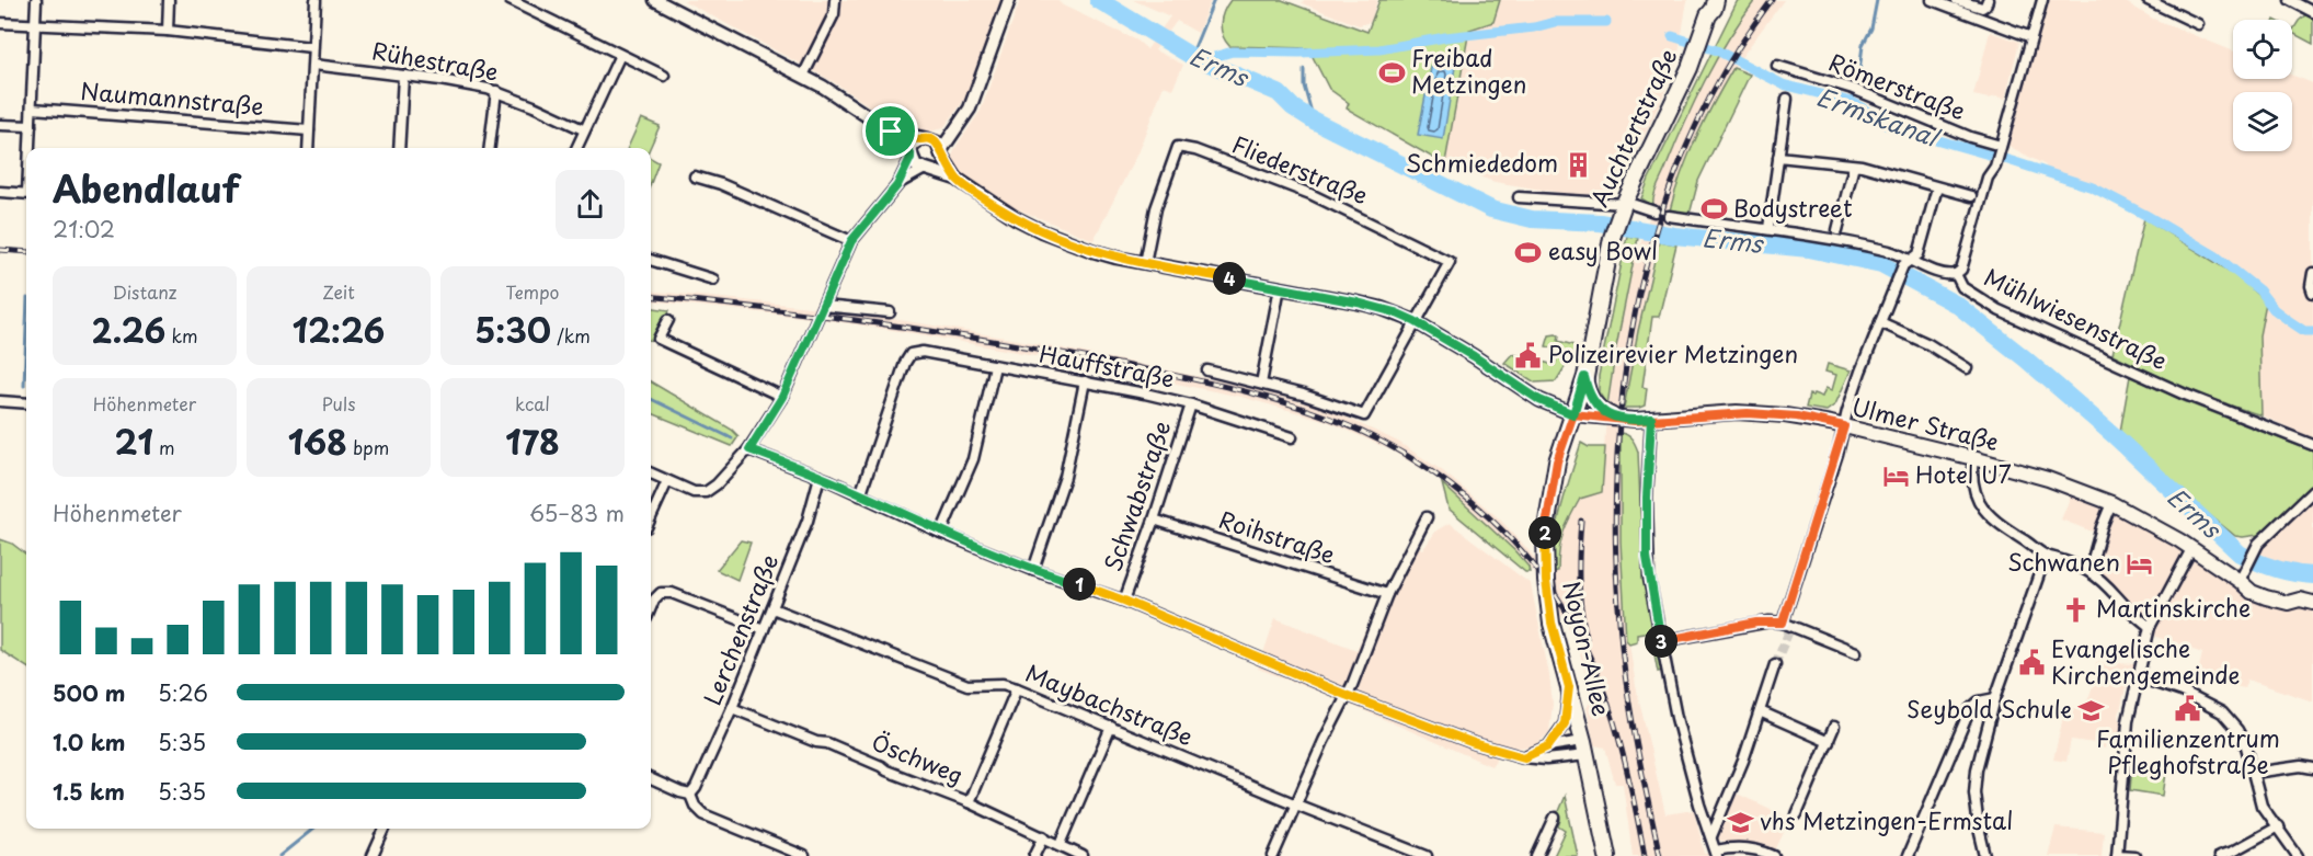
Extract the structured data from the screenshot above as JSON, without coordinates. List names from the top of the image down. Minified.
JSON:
{"streets":{"main road":["Auchtertstraße","Ulmer Straße","Noyon-Allee"],"street":["Rühestraße","Römerstraße","Naumannstraße","Fliederstraße","Mühlwiesenstraße","Hauffstraße","Schwabstraße","Roihstraße","Lerchenstraße","Maybachstraße","Öschweg"]},"crossings":[["Auchtertstraße","Ulmer Straße"],["Auchtertstraße","Noyon-Allee"],["Fliederstraße","Ulmer Straße"],["Hauffstraße","Schwabstraße"],["Ulmer Straße","Noyon-Allee"],["Schwabstraße","Roihstraße"],["Lerchenstraße","Maybachstraße"],["Lerchenstraße","Öschweg"]],"water":["Erms","Ermskanal"],"places":{"sports":["Freibad Metzingen","Bodystreet","easy Bowl"],"building":["Schmiededom"],"public building":["Polizeirevier Metzingen","Evangelische Kirchengemeinde","Familienzentrum Pfleghofstraße"],"hotel":["Hotel U7","Schwanen"],"church":["Martinskirche"],"school or university":["Seybold Schule","vhs Metzingen-Ermstal"]},"page":{"heading":["Abendlauf","21:02"],"stats":[["Distanz","2.26 km"],["Zeit","12:26"],["Tempo","5:30 /km"],["Höhenmeter","21 m"],["Puls","168 bpm"],["kcal","178"]],"pins":["4","2","1","3"],"chart":["Höhenmeter","65–83 m"],"list":[{"name":"500 m","note":"5:26"},{"name":"1.0 km","note":"5:35"},{"name":"1.5 km","note":"5:35"}]}}
